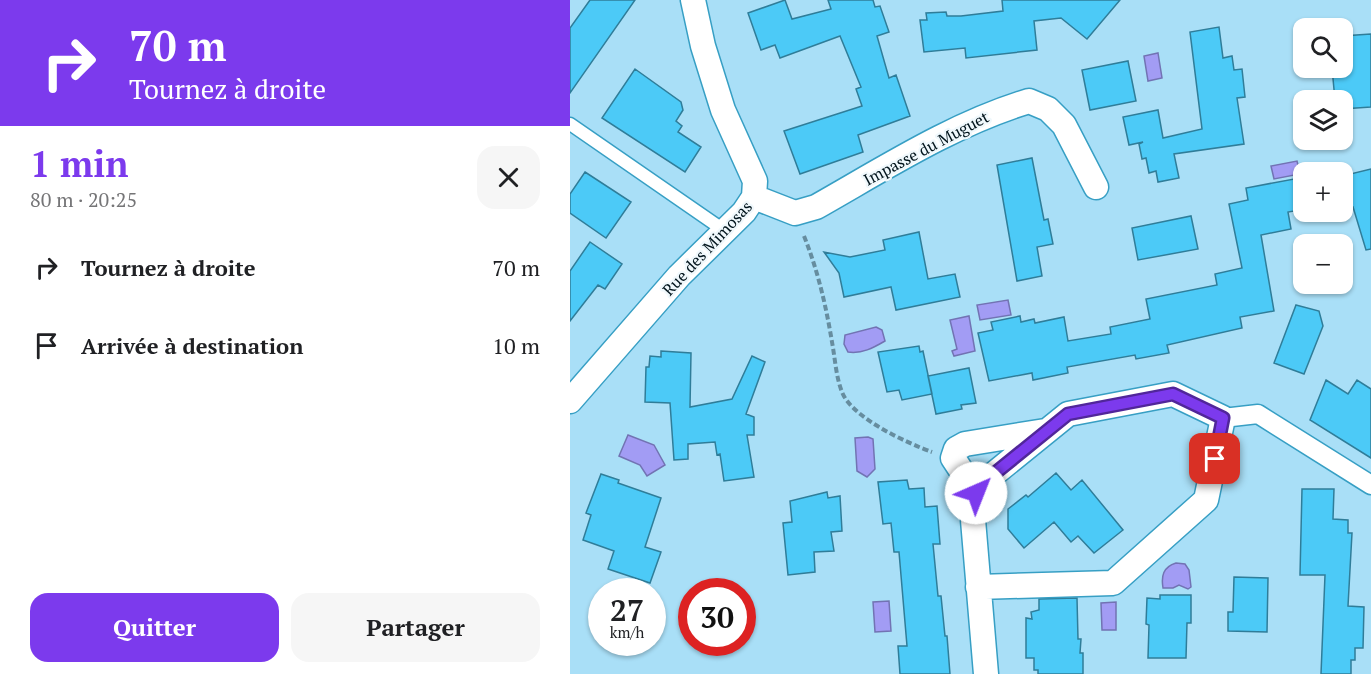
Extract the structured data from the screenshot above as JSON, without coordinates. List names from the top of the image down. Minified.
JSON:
{"streets":{"street":["Impasse du Muguet","Rue des Mimosas"]},"page":{"turn":["70 m","Tournez à droite"],"map_buttons":["+","−"],"heading":["1 min","80 m · 20:25"],"list":[{"name":"Tournez à droite","value":"70 m"},{"name":"Arrivée à destination","value":"10 m"}],"speed":"27 km/h","limit":"30","buttons":["Quitter","Partager"]}}
